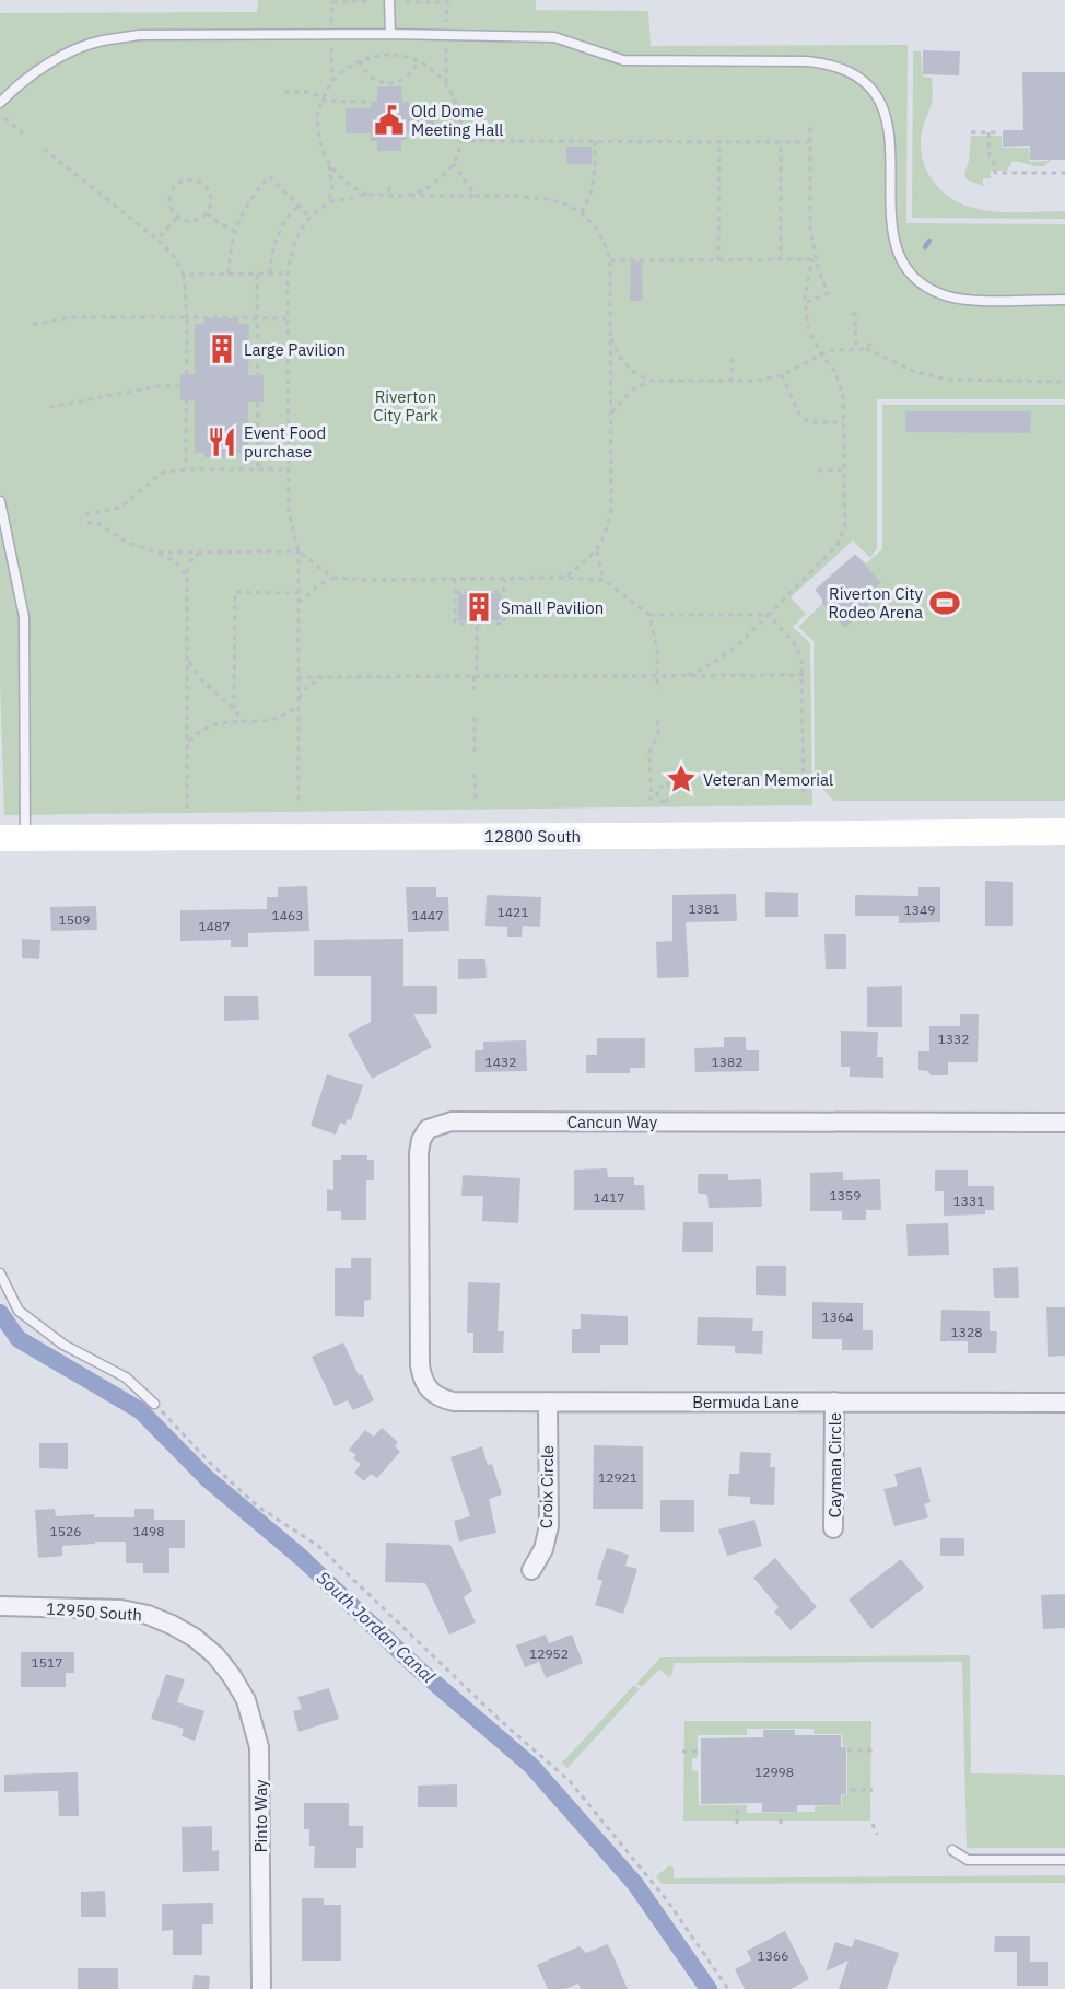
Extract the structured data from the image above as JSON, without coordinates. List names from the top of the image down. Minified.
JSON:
{"streets":{"street":["12800 South","Cancun Way","Bermuda Lane","Cayman Circle","Croix Circle","12950 South","Pinto Way"]},"crossings":[["Cancun Way","Bermuda Lane"],["Bermuda Lane","Cayman Circle"],["Bermuda Lane","Croix Circle"],["12950 South","Pinto Way"]],"water":["South Jordan Canal"],"parks":["Riverton City Park"],"places":{"public building":["Old Dome Meeting Hall"],"building":["Large Pavilion","Small Pavilion"],"restaurant":["Event Food purchase"],"sports":["Riverton City Rodeo Arena"],"place":["Veteran Memorial"]},"house_numbers":["1381","1349","1421","1463","1447","1509","1487","1332","1432","1382","1359","1417","1331","1364","1328","12921","1526","1498","12952","1517","12998","1366"]}
